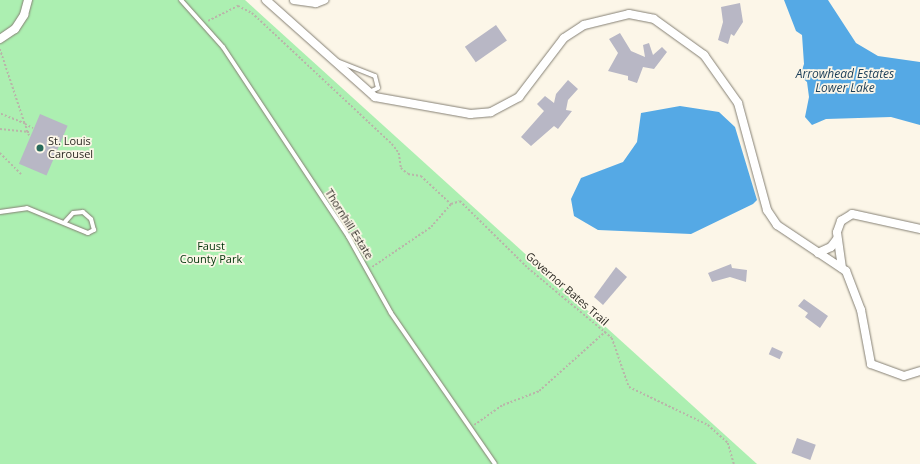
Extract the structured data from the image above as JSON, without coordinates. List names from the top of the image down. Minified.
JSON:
{"streets":{"lane":["Thornhill Estate"],"path":["Governor Bates Trail"]},"water":["Arrowhead Estates Lower Lake"],"parks":["Faust County Park"],"places":["St. Louis Carousel"]}
